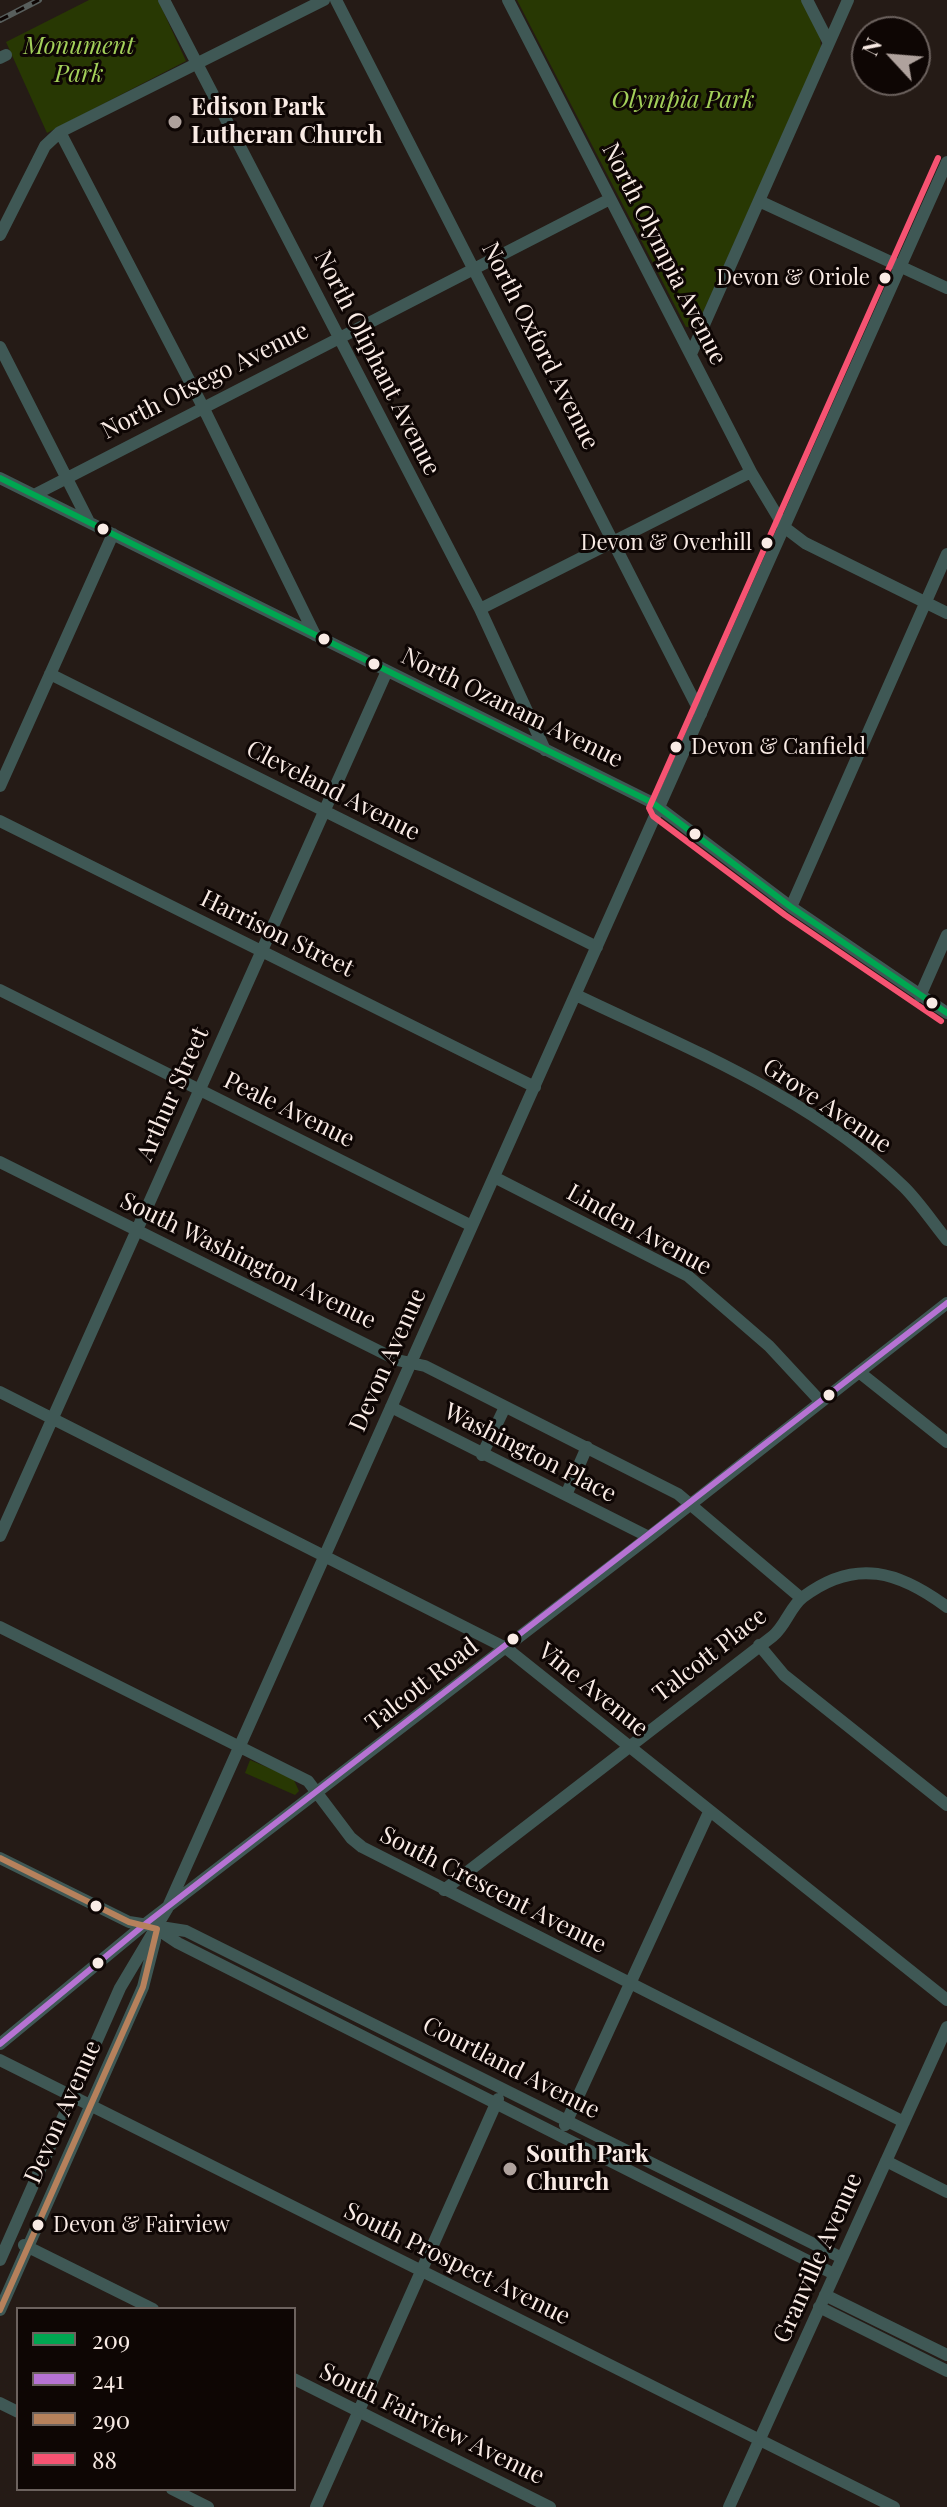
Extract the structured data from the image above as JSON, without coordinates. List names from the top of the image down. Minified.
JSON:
{"streets":{"street":["North Olympia Avenue","North Oxford Avenue","North Oliphant Avenue","North Otsego Avenue","North Ozanam Avenue","Cleveland Avenue","Harrison Street","Arthur Street","Grove Avenue","Peale Avenue","Linden Avenue","South Washington Avenue","Devon Avenue","Washington Place","Talcott Place","Talcott Road","Vine Avenue","South Crescent Avenue","Courtland Avenue","Granville Avenue","South Prospect Avenue","South Fairview Avenue"]},"crossings":[["North Olympia Avenue","North Otsego Avenue"],["North Olympia Avenue","Devon Avenue"],["North Oxford Avenue","North Otsego Avenue"],["North Oxford Avenue","Devon Avenue"],["North Oliphant Avenue","North Otsego Avenue"],["North Oliphant Avenue","North Ozanam Avenue"],["North Otsego Avenue","North Ozanam Avenue"],["North Ozanam Avenue","Arthur Street"],["North Ozanam Avenue","Devon Avenue"],["Cleveland Avenue","Arthur Street"],["Cleveland Avenue","Devon Avenue"],["Harrison Street","Arthur Street"],["Harrison Street","Devon Avenue"],["Arthur Street","Peale Avenue"],["Arthur Street","South Washington Avenue"],["Arthur Street","Vine Avenue"],["Grove Avenue","Devon Avenue"],["Peale Avenue","Devon Avenue"],["Linden Avenue","Devon Avenue"],["Linden Avenue","Talcott Road"],["South Washington Avenue","Devon Avenue"],["South Washington Avenue","Talcott Place"],["South Washington Avenue","Talcott Road"],["Devon Avenue","Washington Place"],["Devon Avenue","Talcott Road"],["Devon Avenue","Vine Avenue"],["Devon Avenue","South Crescent Avenue"],["Devon Avenue","Courtland Avenue"],["Devon Avenue","South Prospect Avenue"],["Washington Place","Talcott Road"],["Talcott Place","Vine Avenue"],["Talcott Place","South Crescent Avenue"],["Talcott Road","Vine Avenue"],["Talcott Road","South Crescent Avenue"],["Talcott Road","Courtland Avenue"],["South Crescent Avenue","Granville Avenue"],["Courtland Avenue","Granville Avenue"],["Granville Avenue","South Prospect Avenue"]],"parks":["Monument Park","Olympia Park"],"places":["Edison Park Lutheran Church","Devon & Oriole","Devon & Overhill","Devon & Canfield","South Park Church","Devon & Fairview"],"lines":["transit line 88","transit line 209","transit line 241","transit line 290"],"legend":["209","241","290","88"],"north":"top left"}
